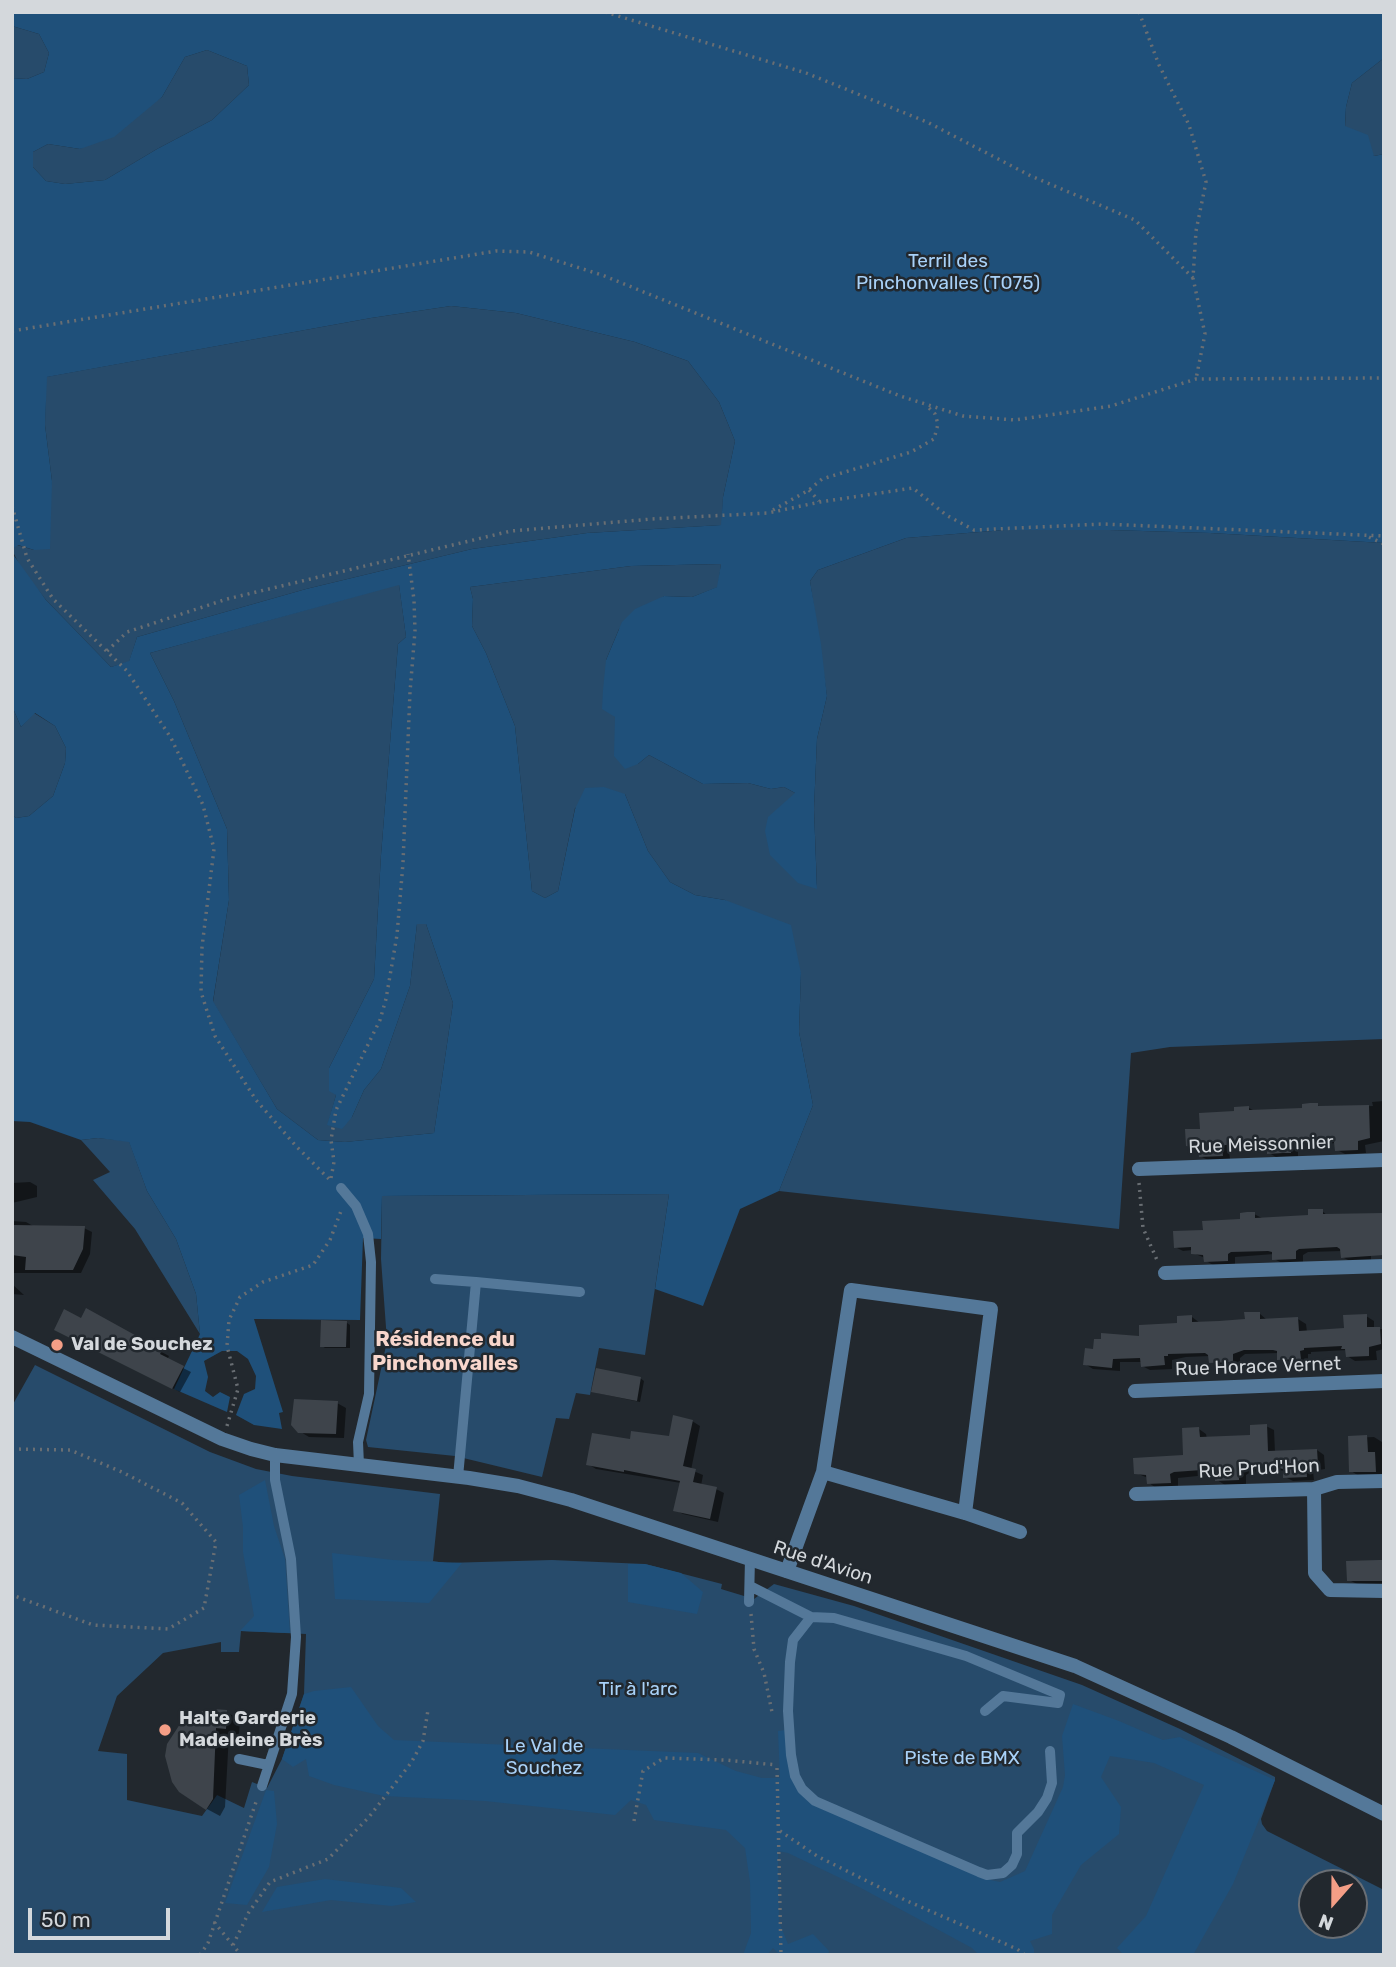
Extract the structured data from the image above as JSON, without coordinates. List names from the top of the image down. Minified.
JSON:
{"streets":{"street":["Rue Meissonnier","Rue Horace Vernet","Rue Prud'Hon","Rue d'Avion"]},"districts":["Résidence du Pinchonvalles"],"parks":["Terril des Pinchonvalles (T075)","Tir à l'arc","Le Val de Souchez","Piste de BMX"],"places":["Val de Souchez","Halte Garderie Madeleine Brès"],"scale_bar":"50 m","north":"bottom"}
